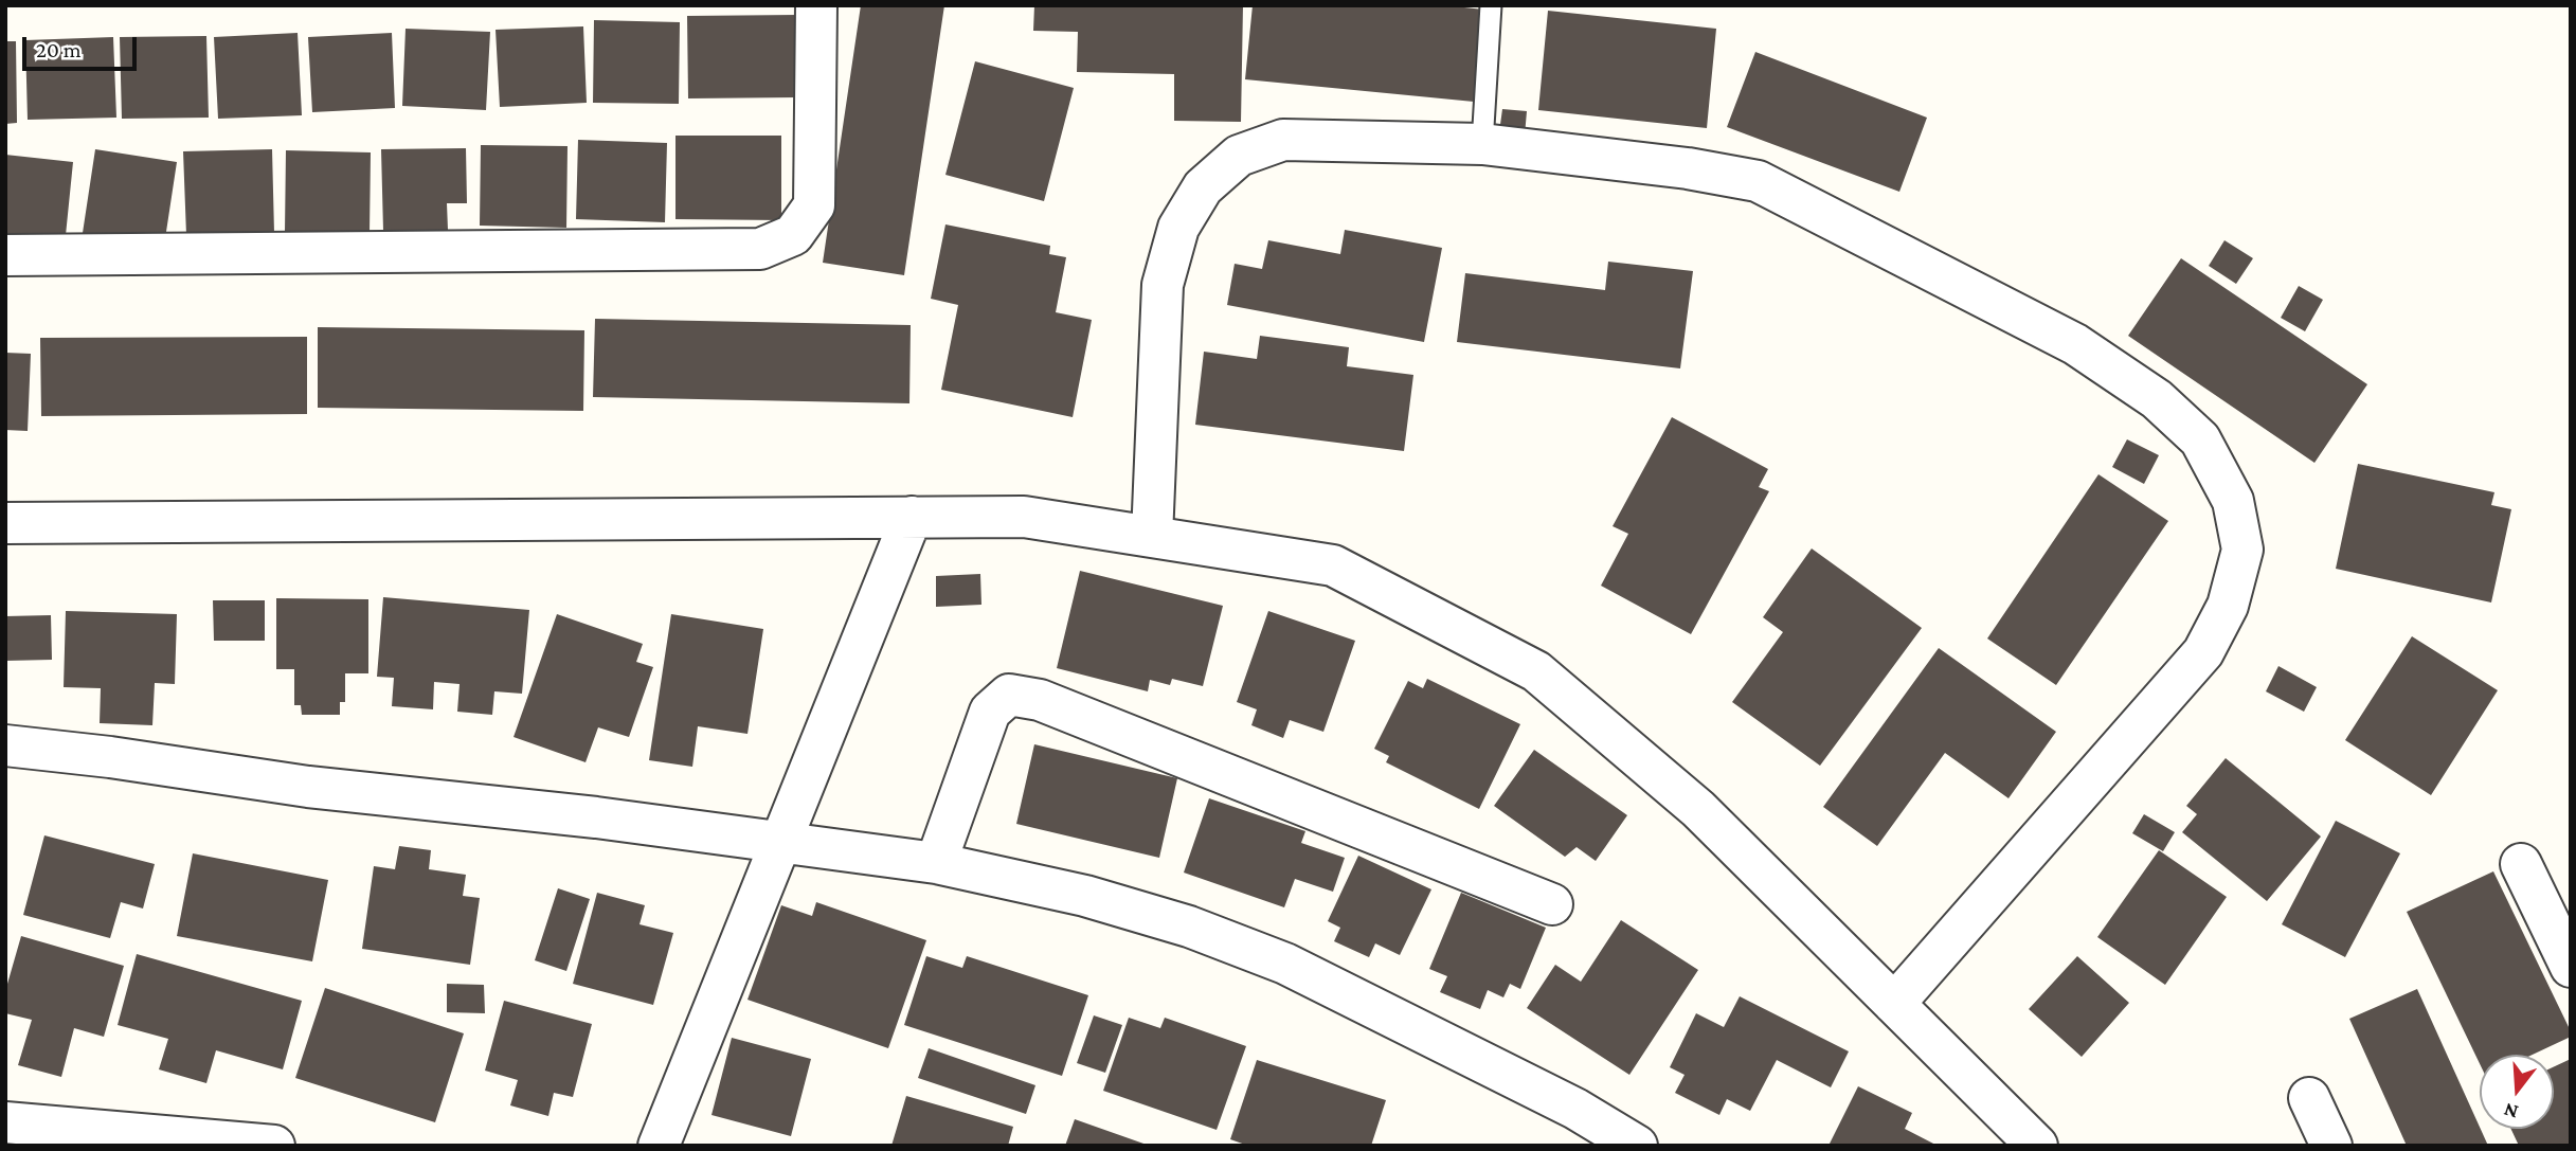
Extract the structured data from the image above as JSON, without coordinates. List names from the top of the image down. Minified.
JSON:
{"scale_bar":"20 m","north":"bottom"}
